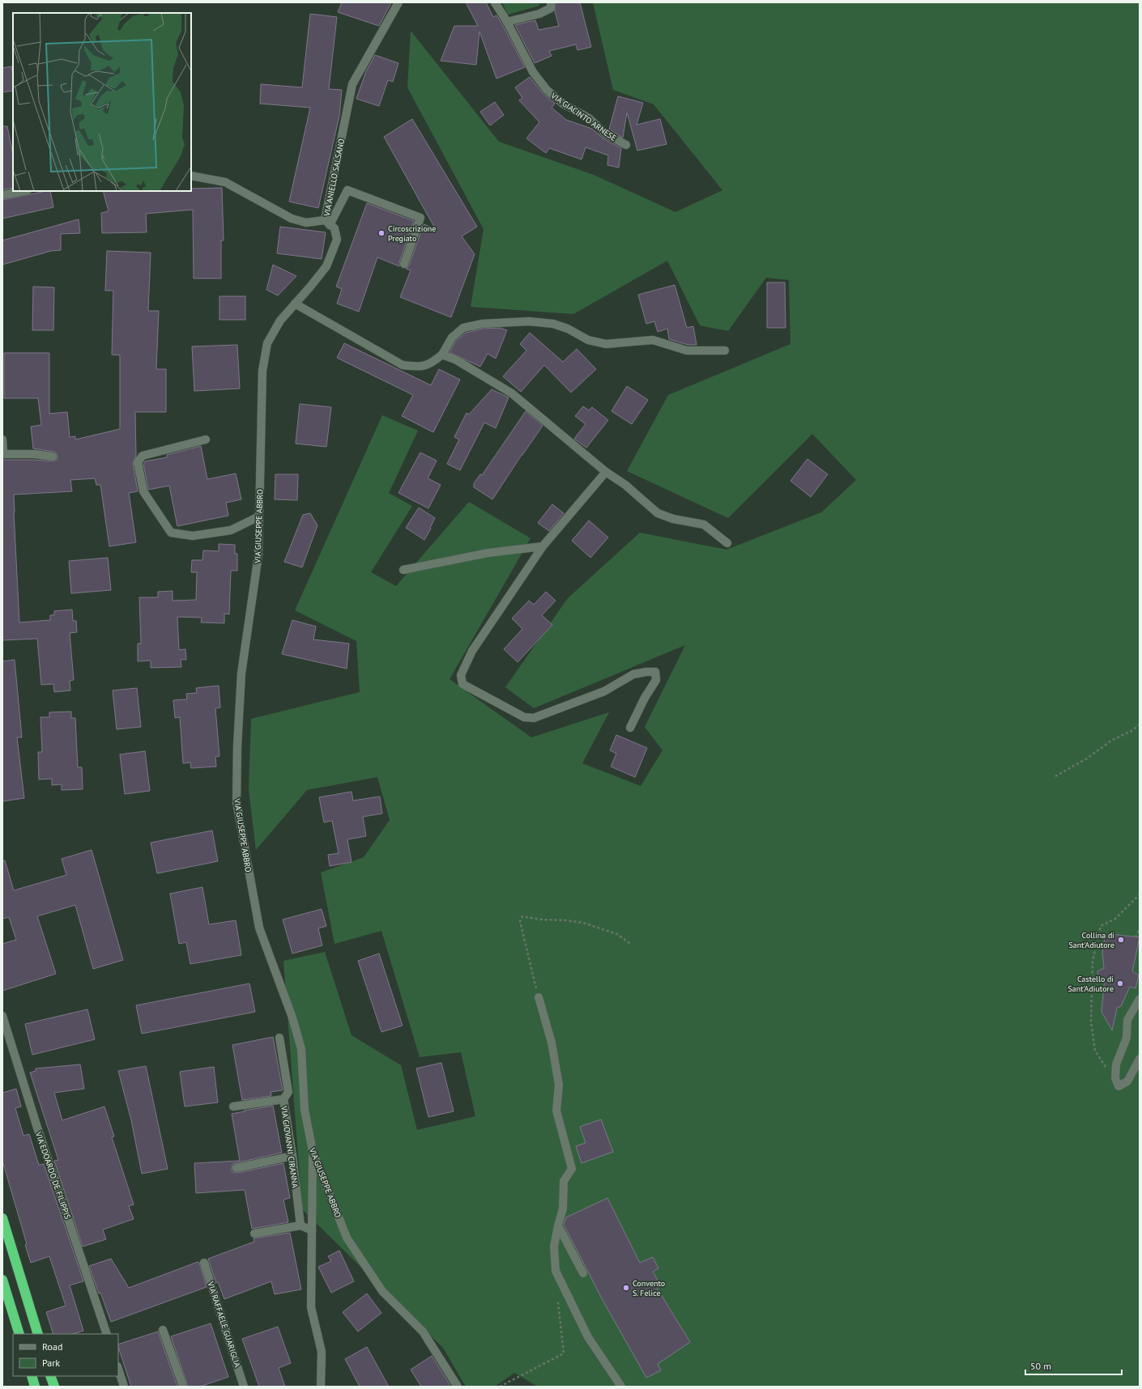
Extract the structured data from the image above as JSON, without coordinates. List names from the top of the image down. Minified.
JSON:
{"streets":{"street":["VIA GIACINTO ARNESE","VIA ANIELLO SALSANO","VIA GIUSEPPE ABBRO","VIA GIOVANNI CIRANNA","VIA EDOARDO DE FILIPPIS","VIA RAFFAELE GUARIGLIA"]},"crossings":[["VIA ANIELLO SALSANO","VIA GIUSEPPE ABBRO"]],"places":["Circoscrizione Pregiato","Collina di Sant'Adiutore","Castello di Sant'Adiutore","Convento S. Felice"],"legend":["Road","Park"],"scale_bar":"50 m"}
